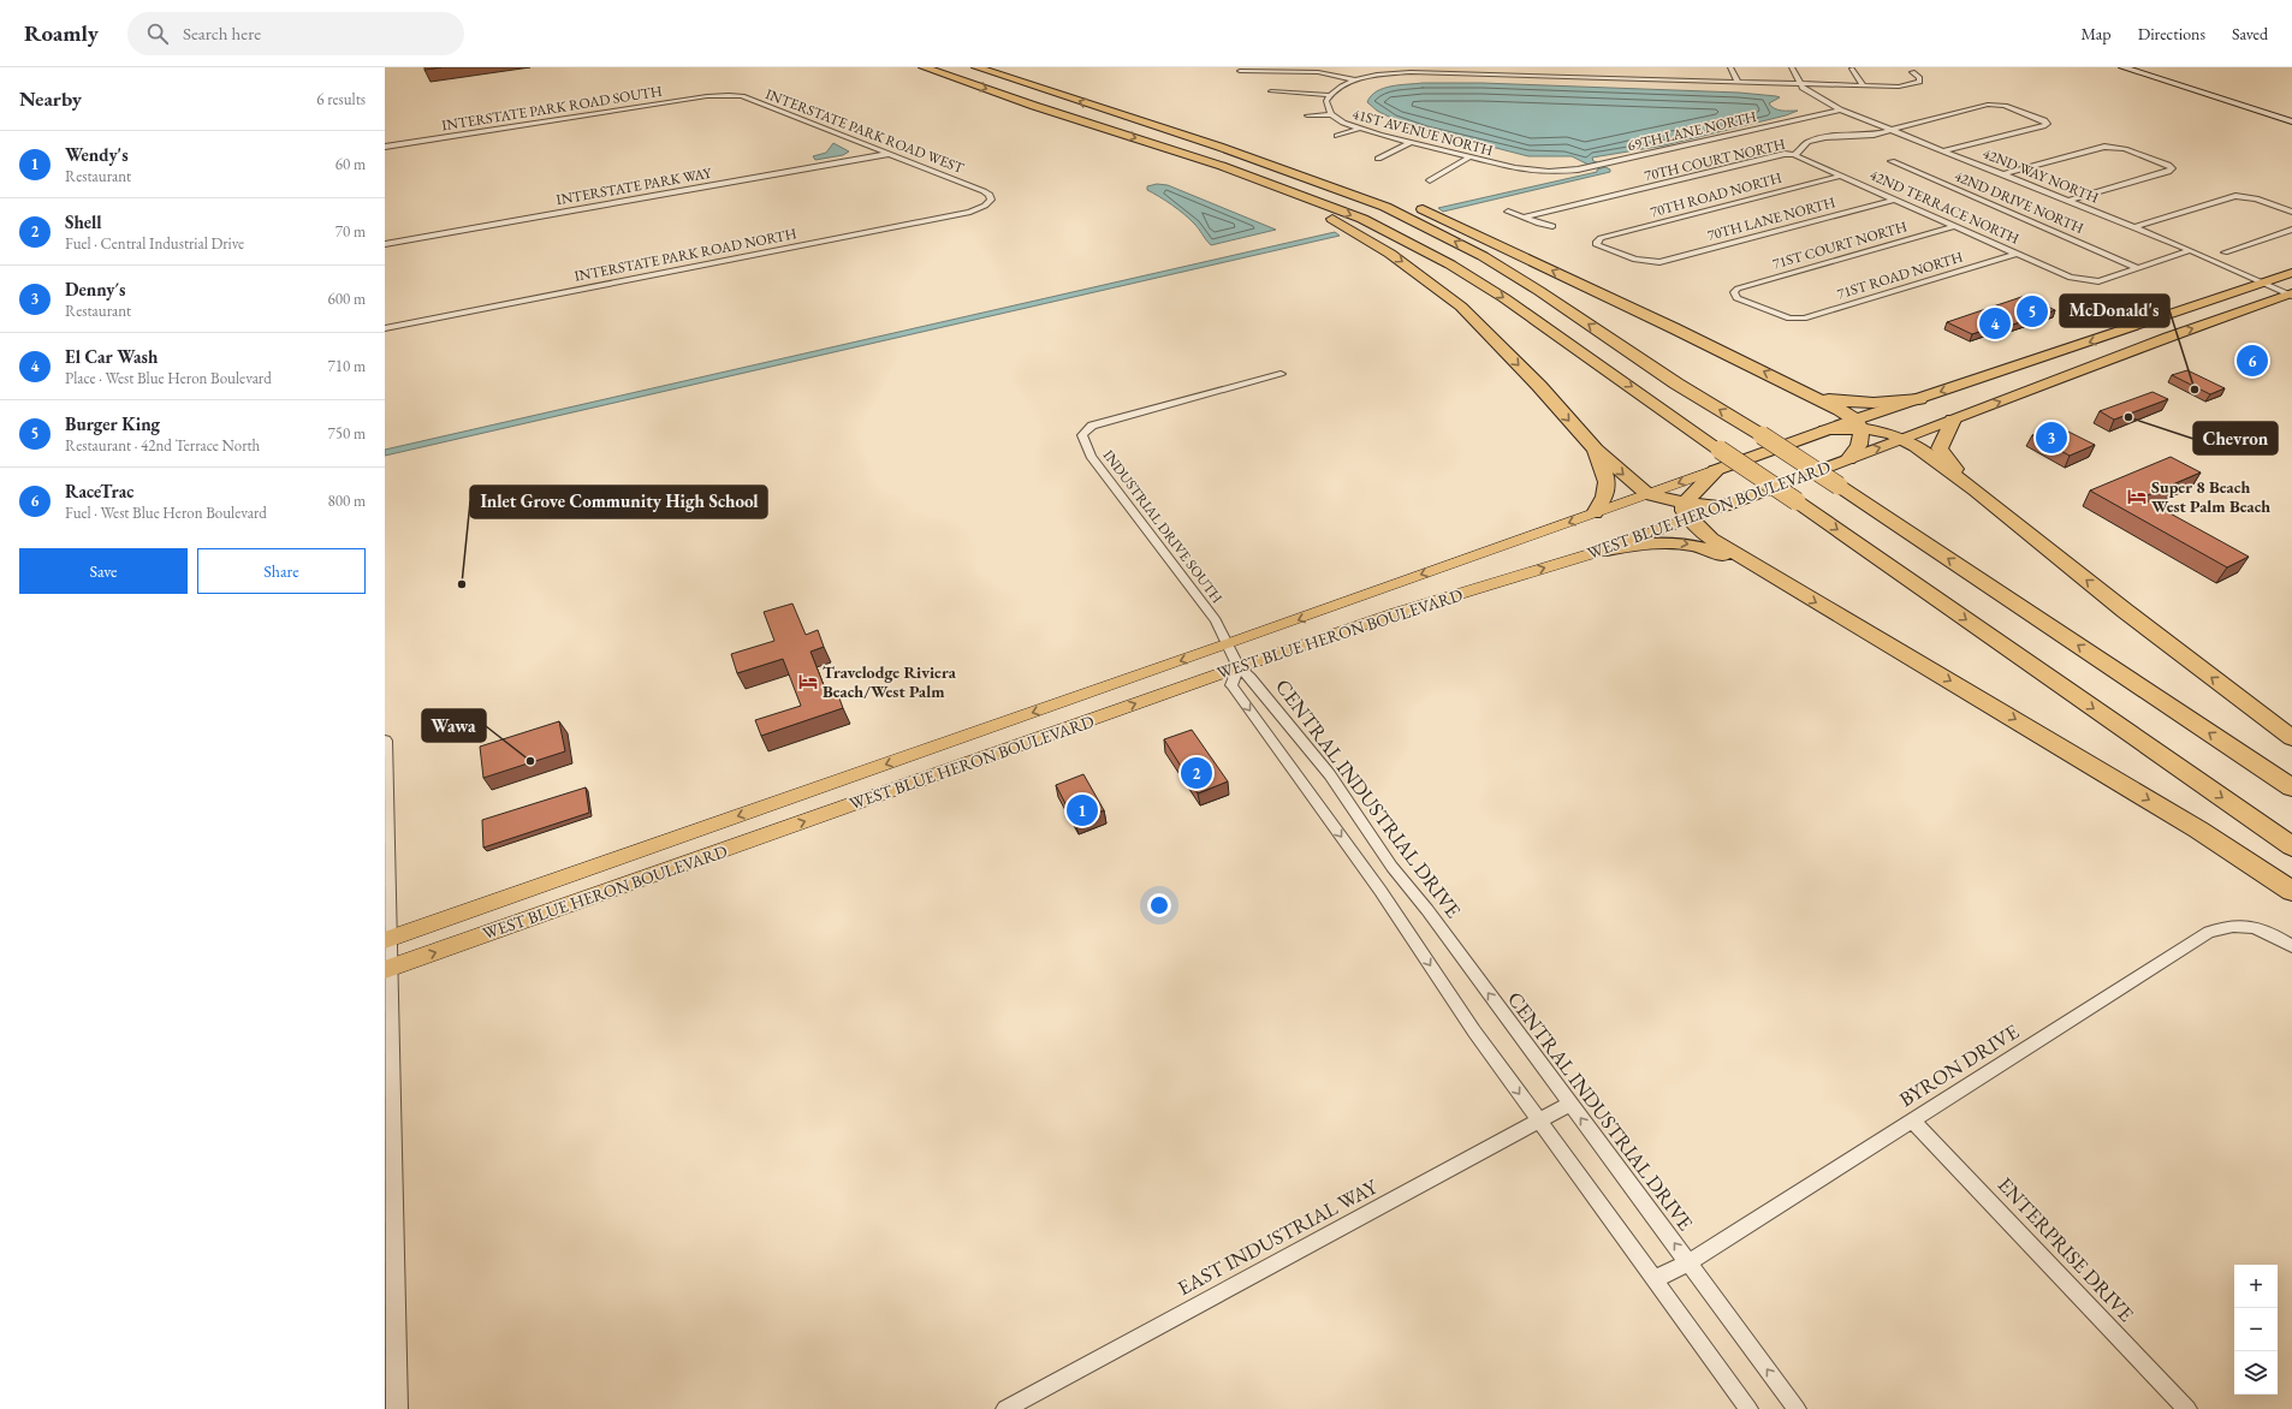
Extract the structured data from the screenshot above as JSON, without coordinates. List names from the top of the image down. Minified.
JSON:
{"streets":{"highway":["WEST BLUE HERON BOULEVARD"],"street":["INTERSTATE PARK ROAD SOUTH","INTERSTATE PARK ROAD WEST","69TH LANE NORTH","41ST AVENUE NORTH","70TH COURT NORTH","42ND WAY NORTH","INTERSTATE PARK WAY","70TH ROAD NORTH","42ND DRIVE NORTH","42ND TERRACE NORTH","70TH LANE NORTH","71ST COURT NORTH","INTERSTATE PARK ROAD NORTH","71ST ROAD NORTH","INDUSTRIAL DRIVE SOUTH","CENTRAL INDUSTRIAL DRIVE","BYRON DRIVE","EAST INDUSTRIAL WAY","ENTERPRISE DRIVE"]},"crossings":[["INTERSTATE PARK ROAD SOUTH","INTERSTATE PARK ROAD WEST"],["INTERSTATE PARK ROAD WEST","INTERSTATE PARK WAY"],["INTERSTATE PARK ROAD WEST","INTERSTATE PARK ROAD NORTH"],["69TH LANE NORTH","41ST AVENUE NORTH"],["69TH LANE NORTH","42ND WAY NORTH"],["41ST AVENUE NORTH","42ND WAY NORTH"],["70TH COURT NORTH","42ND WAY NORTH"],["70TH COURT NORTH","42ND TERRACE NORTH"],["42ND WAY NORTH","WEST BLUE HERON BOULEVARD"],["70TH ROAD NORTH","42ND TERRACE NORTH"],["70TH ROAD NORTH","70TH LANE NORTH"],["42ND DRIVE NORTH","42ND TERRACE NORTH"],["42ND TERRACE NORTH","70TH LANE NORTH"],["42ND TERRACE NORTH","71ST COURT NORTH"],["42ND TERRACE NORTH","71ST ROAD NORTH"],["71ST COURT NORTH","71ST ROAD NORTH"],["WEST BLUE HERON BOULEVARD","INDUSTRIAL DRIVE SOUTH"],["WEST BLUE HERON BOULEVARD","CENTRAL INDUSTRIAL DRIVE"],["INDUSTRIAL DRIVE SOUTH","CENTRAL INDUSTRIAL DRIVE"],["CENTRAL INDUSTRIAL DRIVE","BYRON DRIVE"],["CENTRAL INDUSTRIAL DRIVE","EAST INDUSTRIAL WAY"],["BYRON DRIVE","ENTERPRISE DRIVE"]],"places":{"other":["McDonald's","Chevron","Inlet Grove Community High School","Wawa"],"hotel":["Super 8 Beach West Palm Beach","Travelodge Riviera Beach/West Palm"]},"page":{"header":"Roamly","search":"Search here","nav":["Map","Directions","Saved"],"heading":["Nearby","6 results"],"list":[{"mark":"1","name":"Wendy's","note":"Restaurant","value":"60 m"},{"mark":"2","name":"Shell","note":"Fuel · Central Industrial Drive","value":"70 m"},{"mark":"3","name":"Denny´s","note":"Restaurant","value":"600 m"},{"mark":"4","name":"El Car Wash","note":"Place · West Blue Heron Boulevard","value":"710 m"},{"mark":"5","name":"Burger King","note":"Restaurant · 42nd Terrace North","value":"750 m"},{"mark":"6","name":"RaceTrac","note":"Fuel · West Blue Heron Boulevard","value":"800 m"}],"pins":["5","4","6","3","2","1"],"buttons":["Save","Share"],"map_buttons":["+","−"]}}
